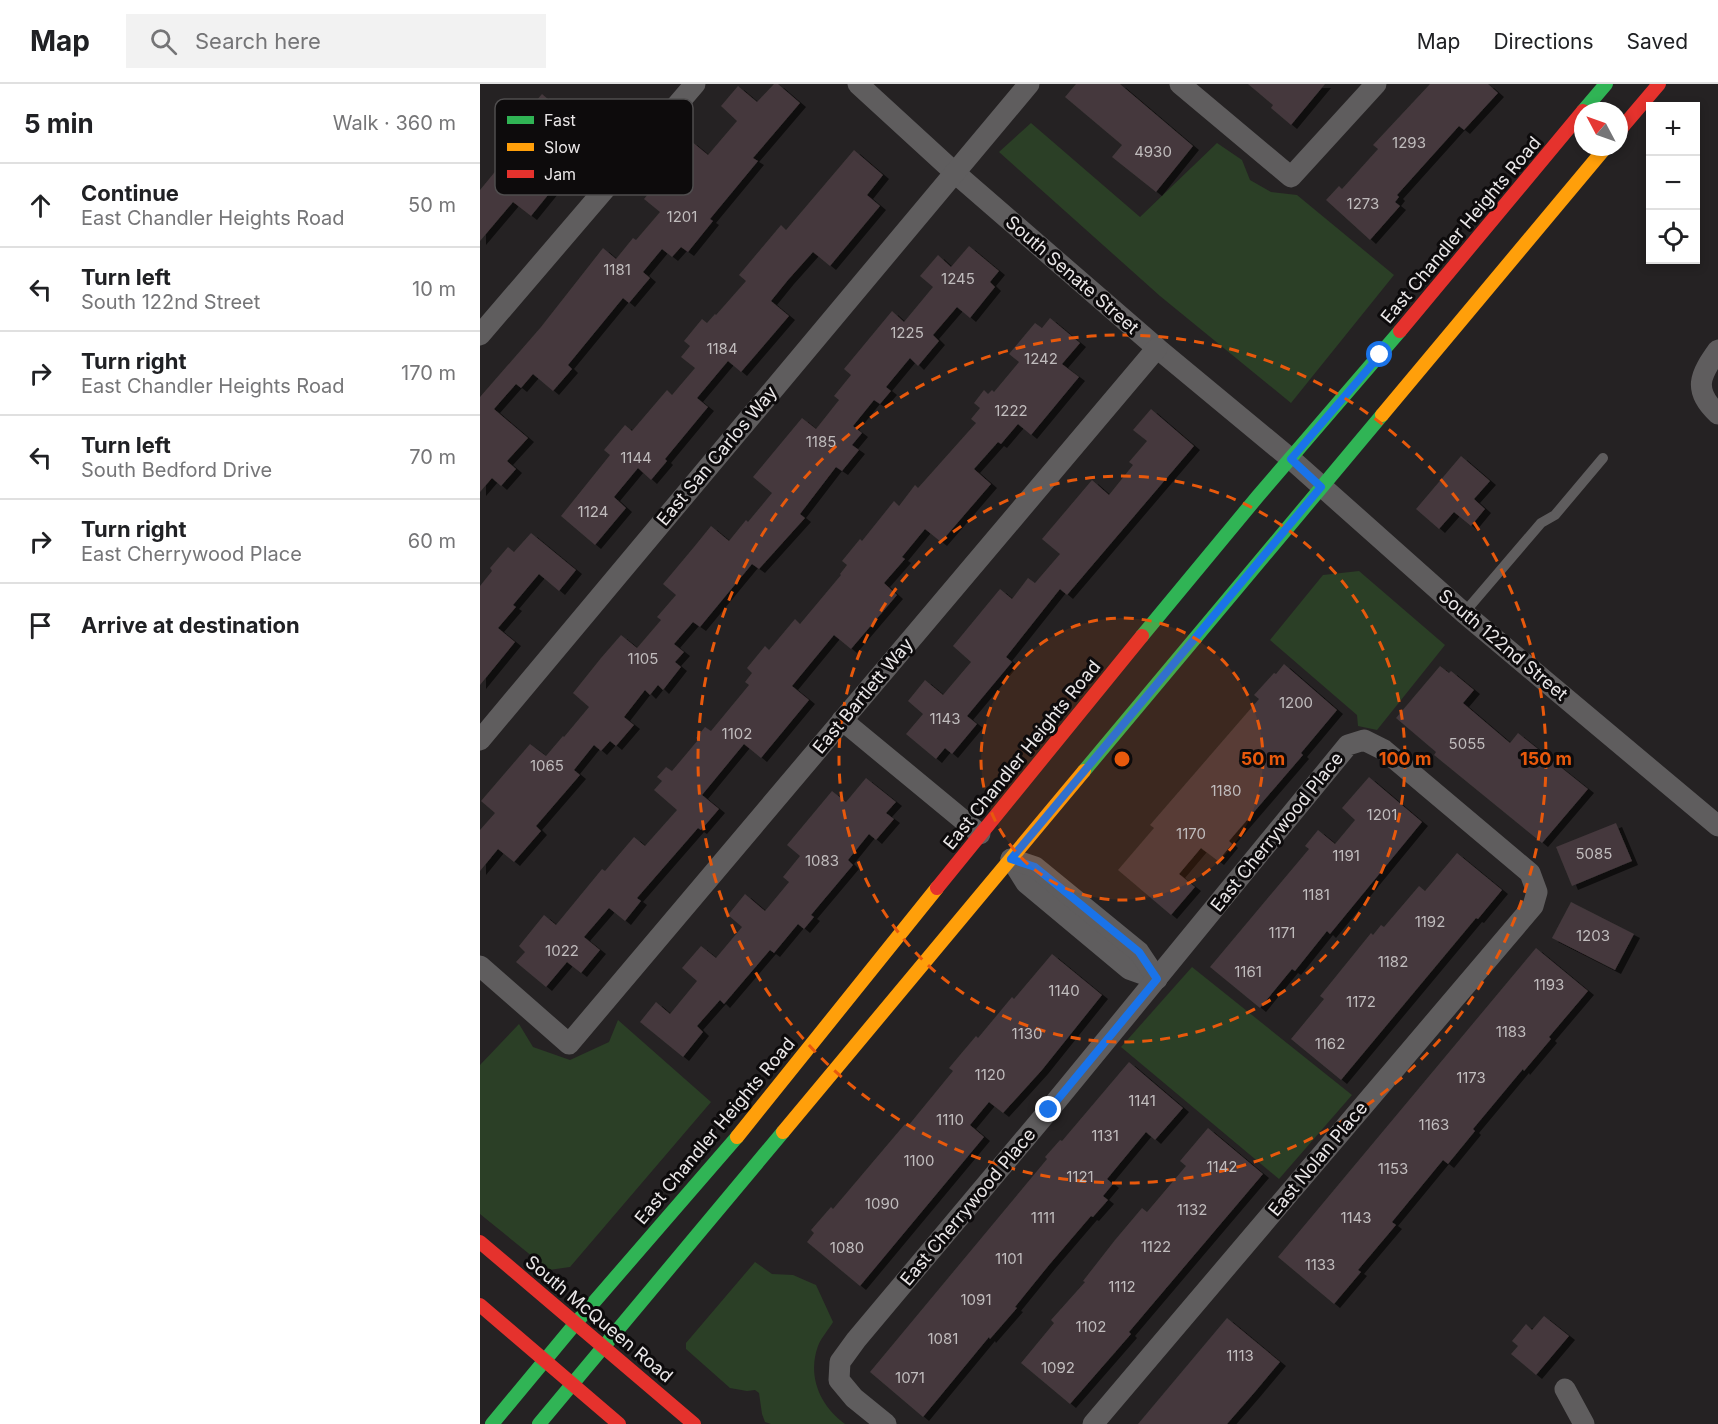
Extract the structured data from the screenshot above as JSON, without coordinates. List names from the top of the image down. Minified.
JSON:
{"streets":{"main road":["East Chandler Heights Road","South McQueen Road"],"street":["South Senate Street","East San Carlos Way","South 122nd Street","East Bartlett Way","East Cherrywood Place","East Nolan Place"]},"crossings":[["East Chandler Heights Road","South Senate Street"],["East Chandler Heights Road","South 122nd Street"],["East Chandler Heights Road","South McQueen Road"],["South Senate Street","East San Carlos Way"],["South Senate Street","South 122nd Street"],["South Senate Street","East Bartlett Way"],["East Cherrywood Place","East Nolan Place"]],"house_numbers":["1293","4930","1273","1201","1181","1245","1225","1184","1242","1222","1185","1144","1124","1105","1200","1143","1102","5055","1065","1180","1201","1170","5085","1191","1083","1181","1192","1171","1203","1022","1182","1161","1193","1140","1172","1183","1130","1162","1120","1173","1141","1110","1163","1131","1100","1142","1153","1121","1090","1132","1111","1143","1122","1080","1101","1133","1112","1091","1102","1081","1113","1092","1071"],"legend":["Fast","Slow","Jam"],"north":"top left","page":{"header":"Map","search":"Search here","nav":["Map","Directions","Saved"],"heading":["5 min","Walk · 360 m"],"map_buttons":["+","−"],"list":[["Continue","East Chandler Heights Road","50 m"],["Turn left","South 122nd Street","10 m"],["Turn right","East Chandler Heights Road","170 m"],["Turn left","South Bedford Drive","70 m"],["Turn right","East Cherrywood Place","60 m"],"Arrive at destination"]},"rings":["50 m","100 m","150 m"]}
